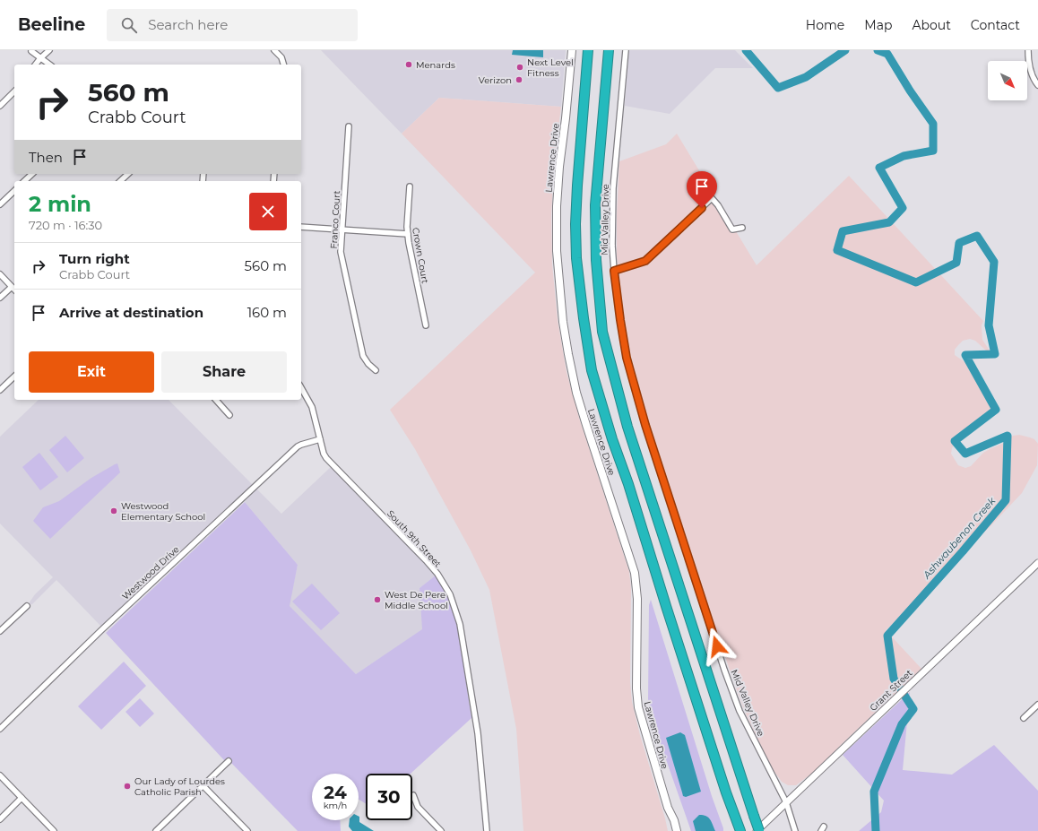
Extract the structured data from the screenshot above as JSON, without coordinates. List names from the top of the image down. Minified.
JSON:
{"streets":{"main road":["Lawrence Drive"],"street":["Franco Court","Mid Valley Drive","Crown Court","South 9th Street","Westwood Drive","Grant Street"]},"crossings":[["Mid Valley Drive","Grant Street"],["South 9th Street","Westwood Drive"]],"water":["Ashwaubenon Creek"],"places":["Menards","Next Level Fitness","Verizon","Westwood Elementary School","West De Pere Middle School","Our Lady of Lourdes Catholic Parish"],"north":"bottom right","page":{"header":"Beeline","search":"Search here","nav":["Home","Map","About","Contact"],"turn":["560 m","Crabb Court"],"then":"Then","heading":["2 min","720 m · 16:30"],"list":[{"name":"Turn right","note":"Crabb Court","value":"560 m"},{"name":"Arrive at destination","value":"160 m"}],"buttons":["Exit","Share"],"speed":"24 km/h","limit":"30"}}
